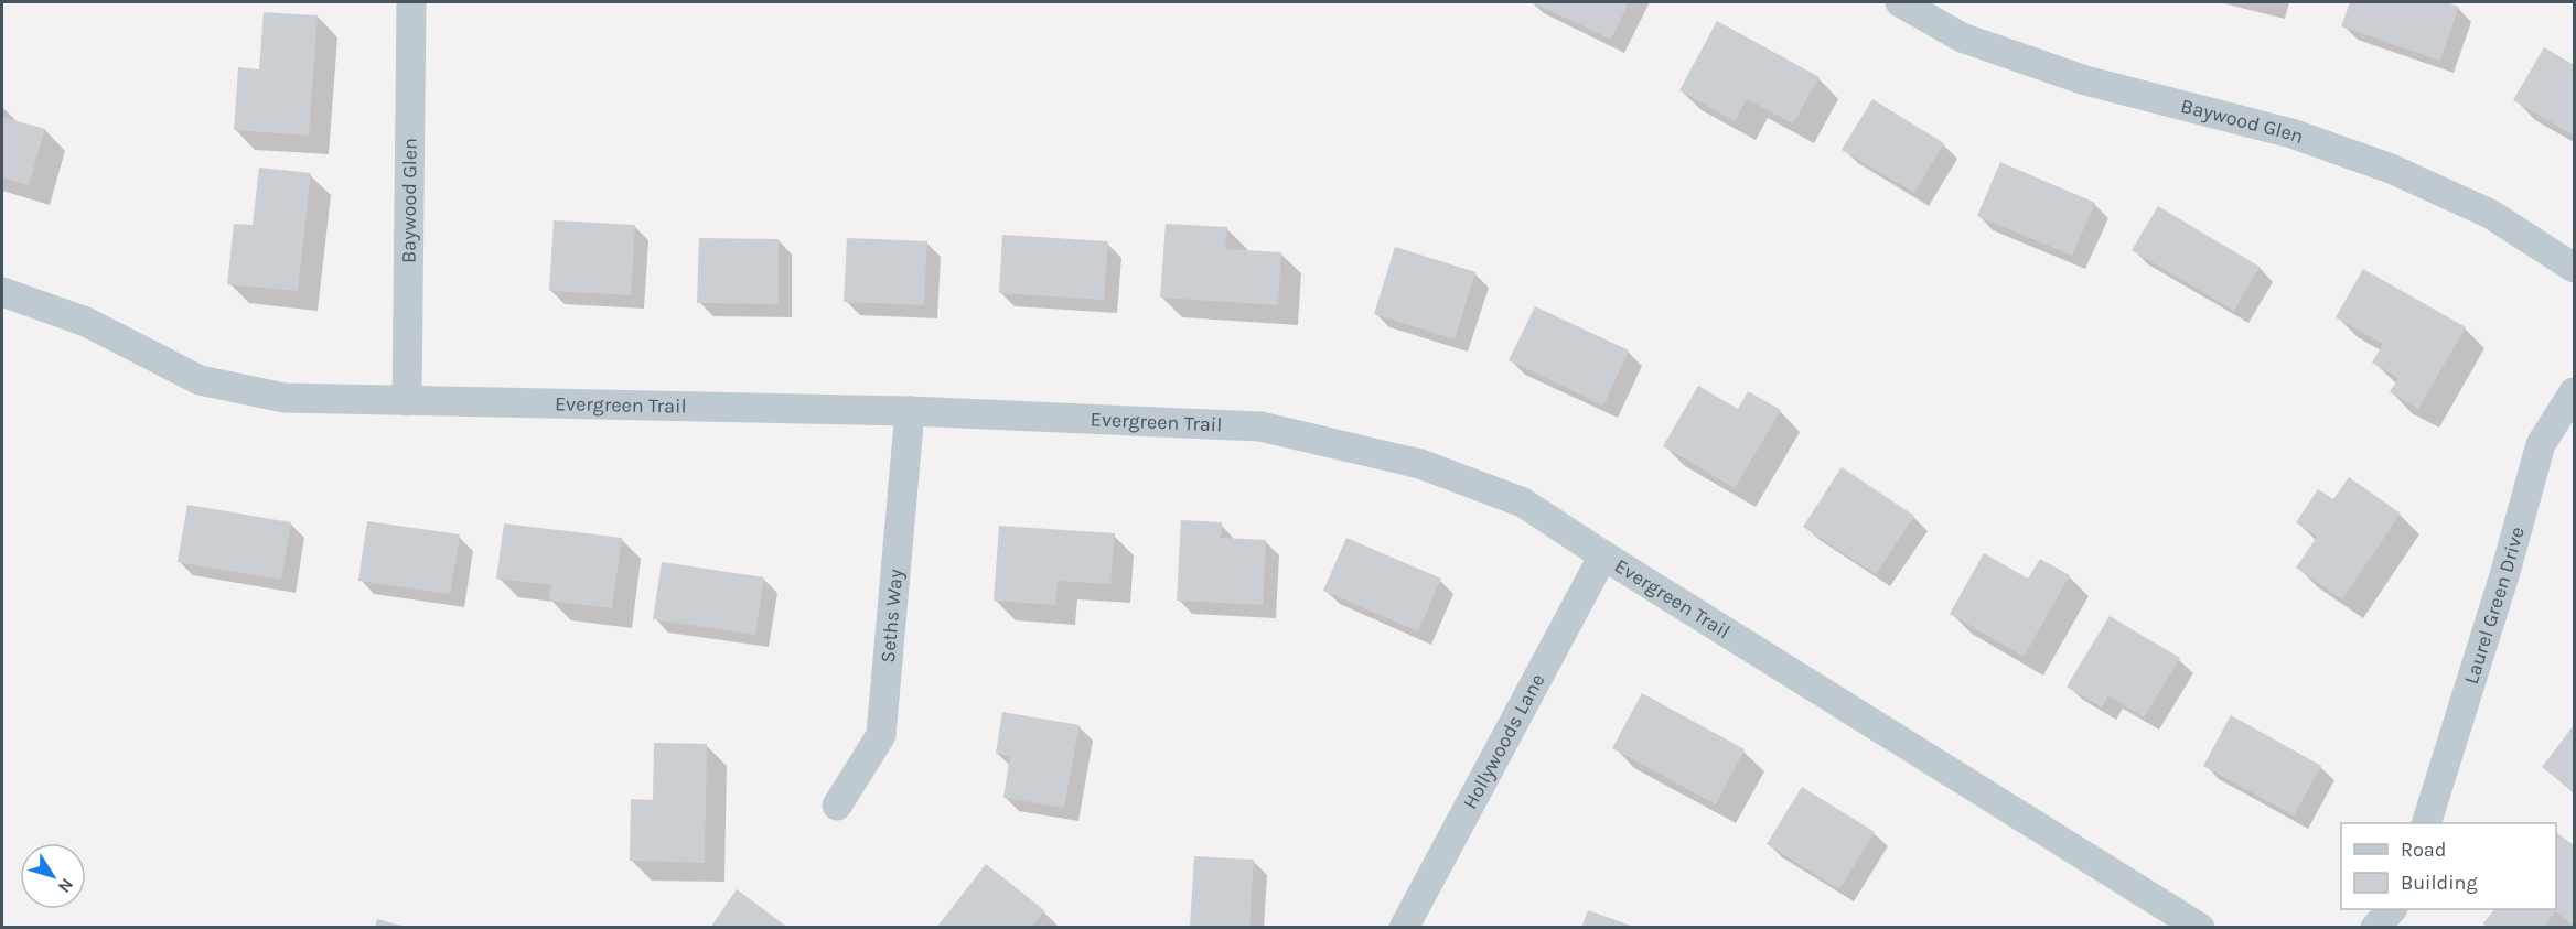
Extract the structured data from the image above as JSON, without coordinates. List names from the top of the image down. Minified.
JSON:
{"streets":{"street":["Baywood Glen","Evergreen Trail","Laurel Green Drive","Seths Way","Hollywoods Lane"]},"crossings":[["Baywood Glen","Evergreen Trail"],["Evergreen Trail","Seths Way"],["Evergreen Trail","Hollywoods Lane"]],"legend":["Road","Building"],"north":"bottom right"}
